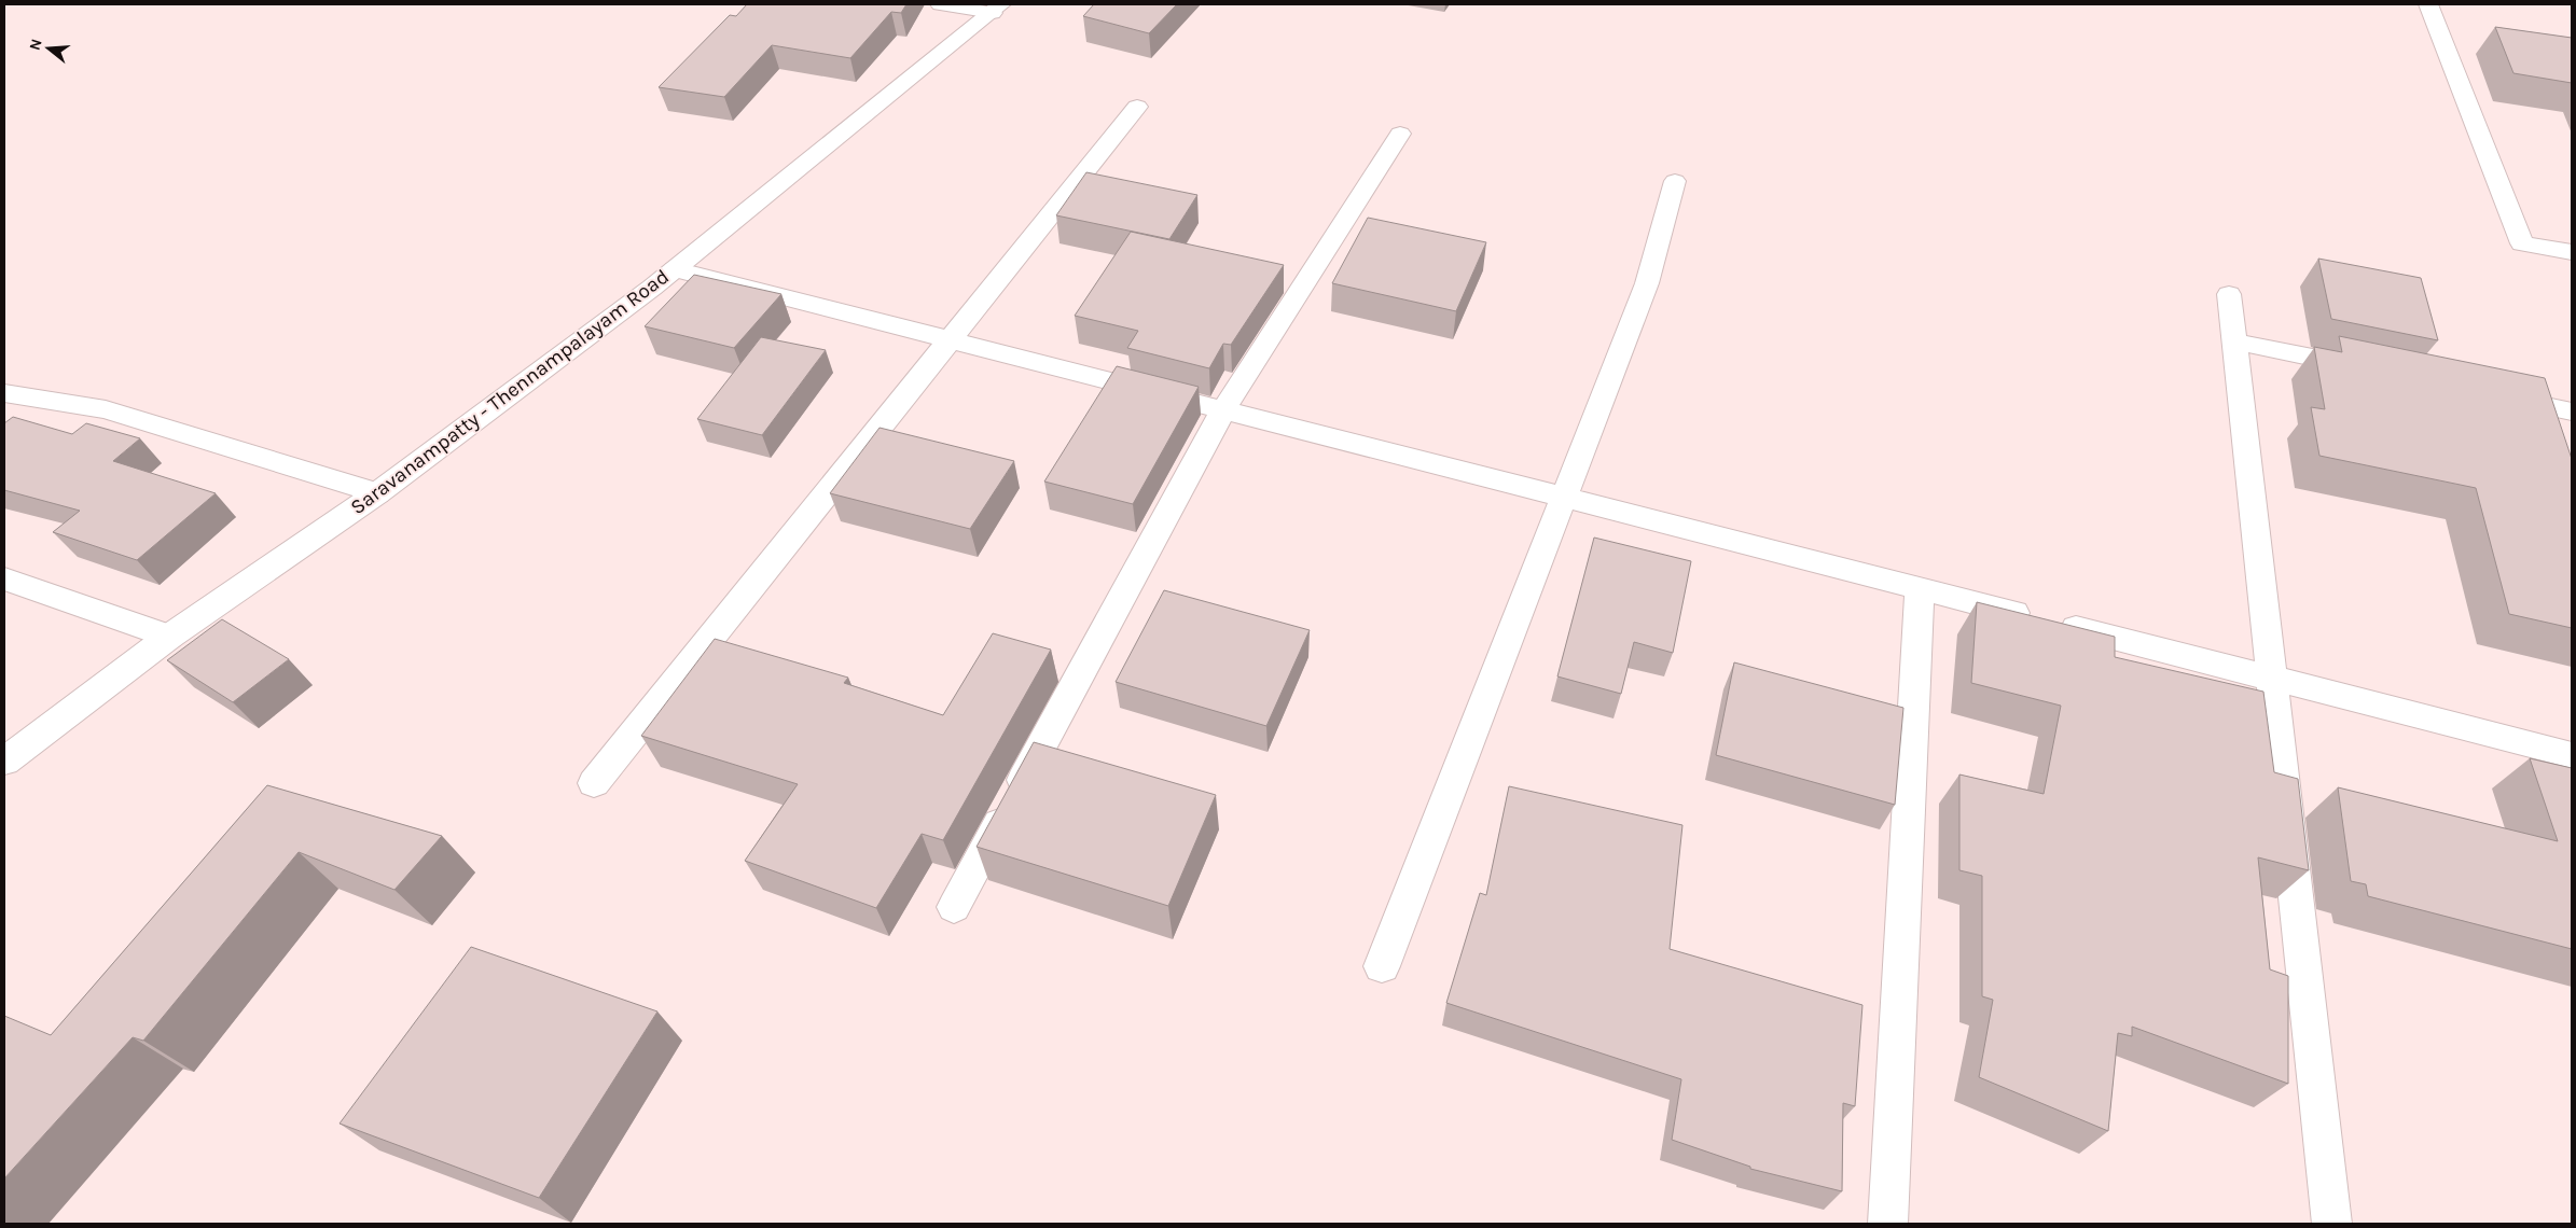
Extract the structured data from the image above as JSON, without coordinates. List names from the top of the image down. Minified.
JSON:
{"streets":{"street":["Saravanampatty - Thennampalayam Road"]},"north":"left"}
